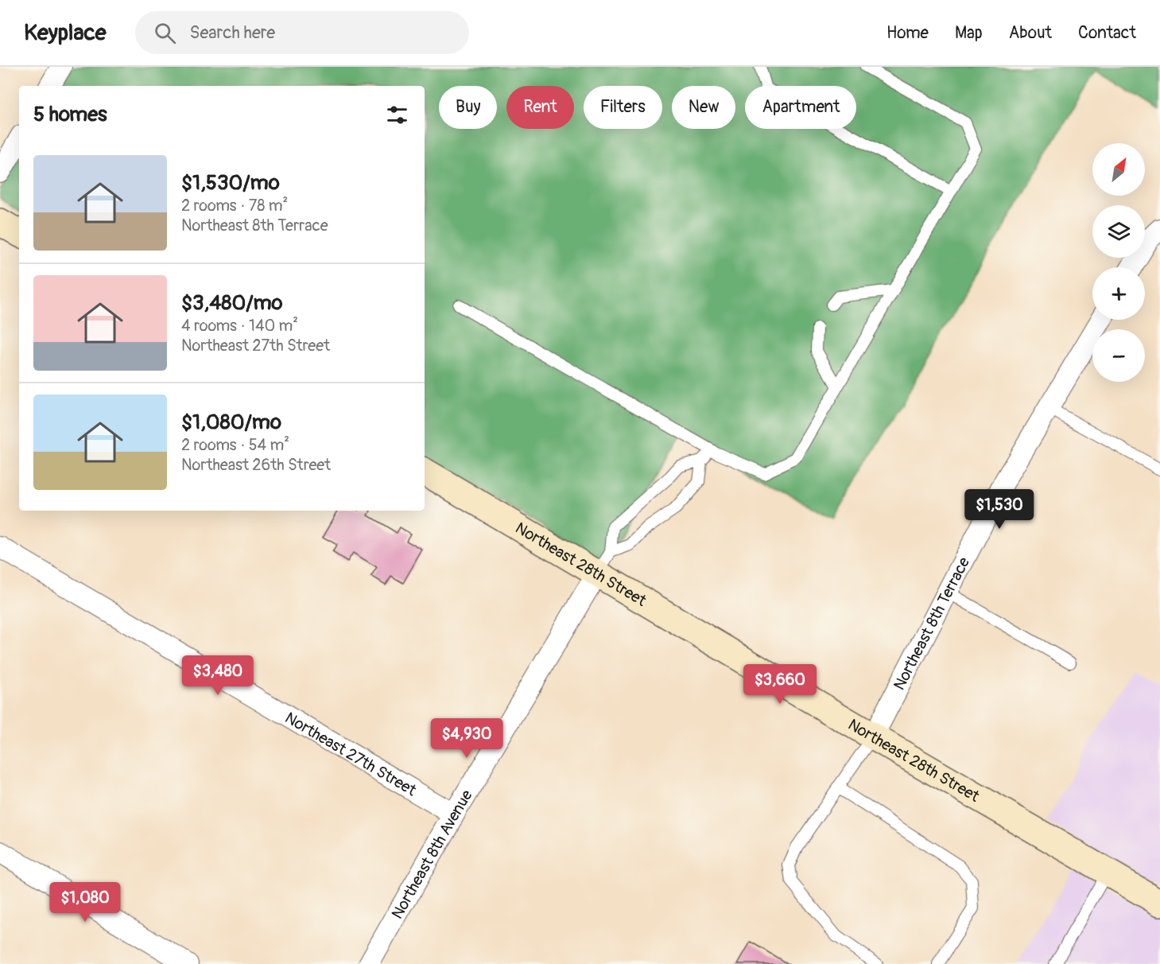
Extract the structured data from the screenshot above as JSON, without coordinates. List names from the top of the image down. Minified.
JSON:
{"streets":{"street":["Northeast 28th Street","Northeast 8th Terrace","Northeast 27th Street","Northeast 8th Avenue"]},"crossings":[["Northeast 28th Street","Northeast 8th Terrace"],["Northeast 28th Street","Northeast 8th Avenue"],["Northeast 27th Street","Northeast 8th Avenue"]],"north":"top right","page":{"header":"Keyplace","search":"Search here","nav":["Home","Map","About","Contact"],"chip":["Buy","Rent","Filters","New","Apartment"],"heading":"5 homes","map_buttons":["+","−"],"list":[{"name":"$1,530/mo","note":"2 rooms · 78 m² · Northeast 8th Terrace"},{"name":"$3,480/mo","note":"4 rooms · 140 m² · Northeast 27th Street"},{"name":"$1,080/mo","note":"2 rooms · 54 m² · Northeast 26th Street"}],"price":["$1,530","$3,480","$3,660","$4,930","$1,080"]}}
